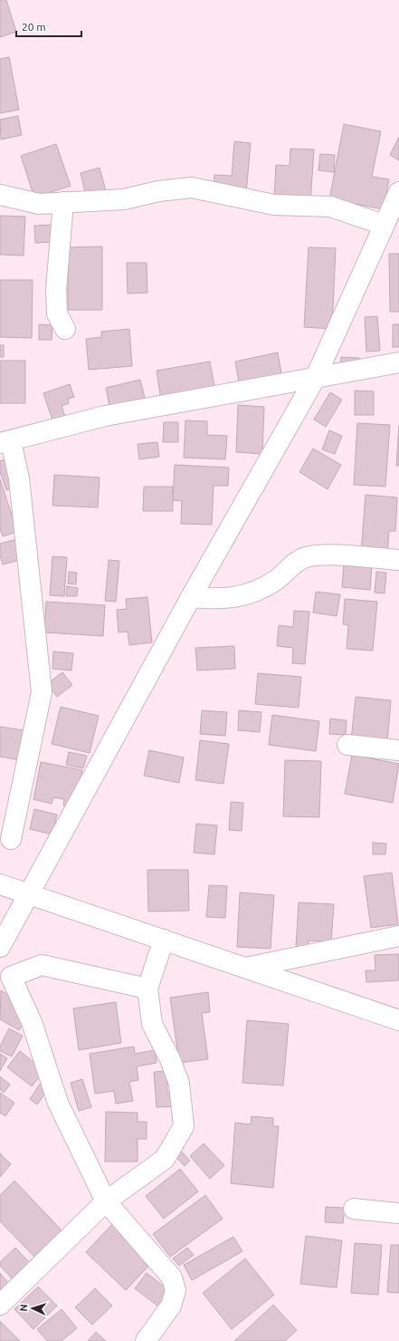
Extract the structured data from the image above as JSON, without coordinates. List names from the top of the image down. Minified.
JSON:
{"scale_bar":"20 m","north":"left"}
